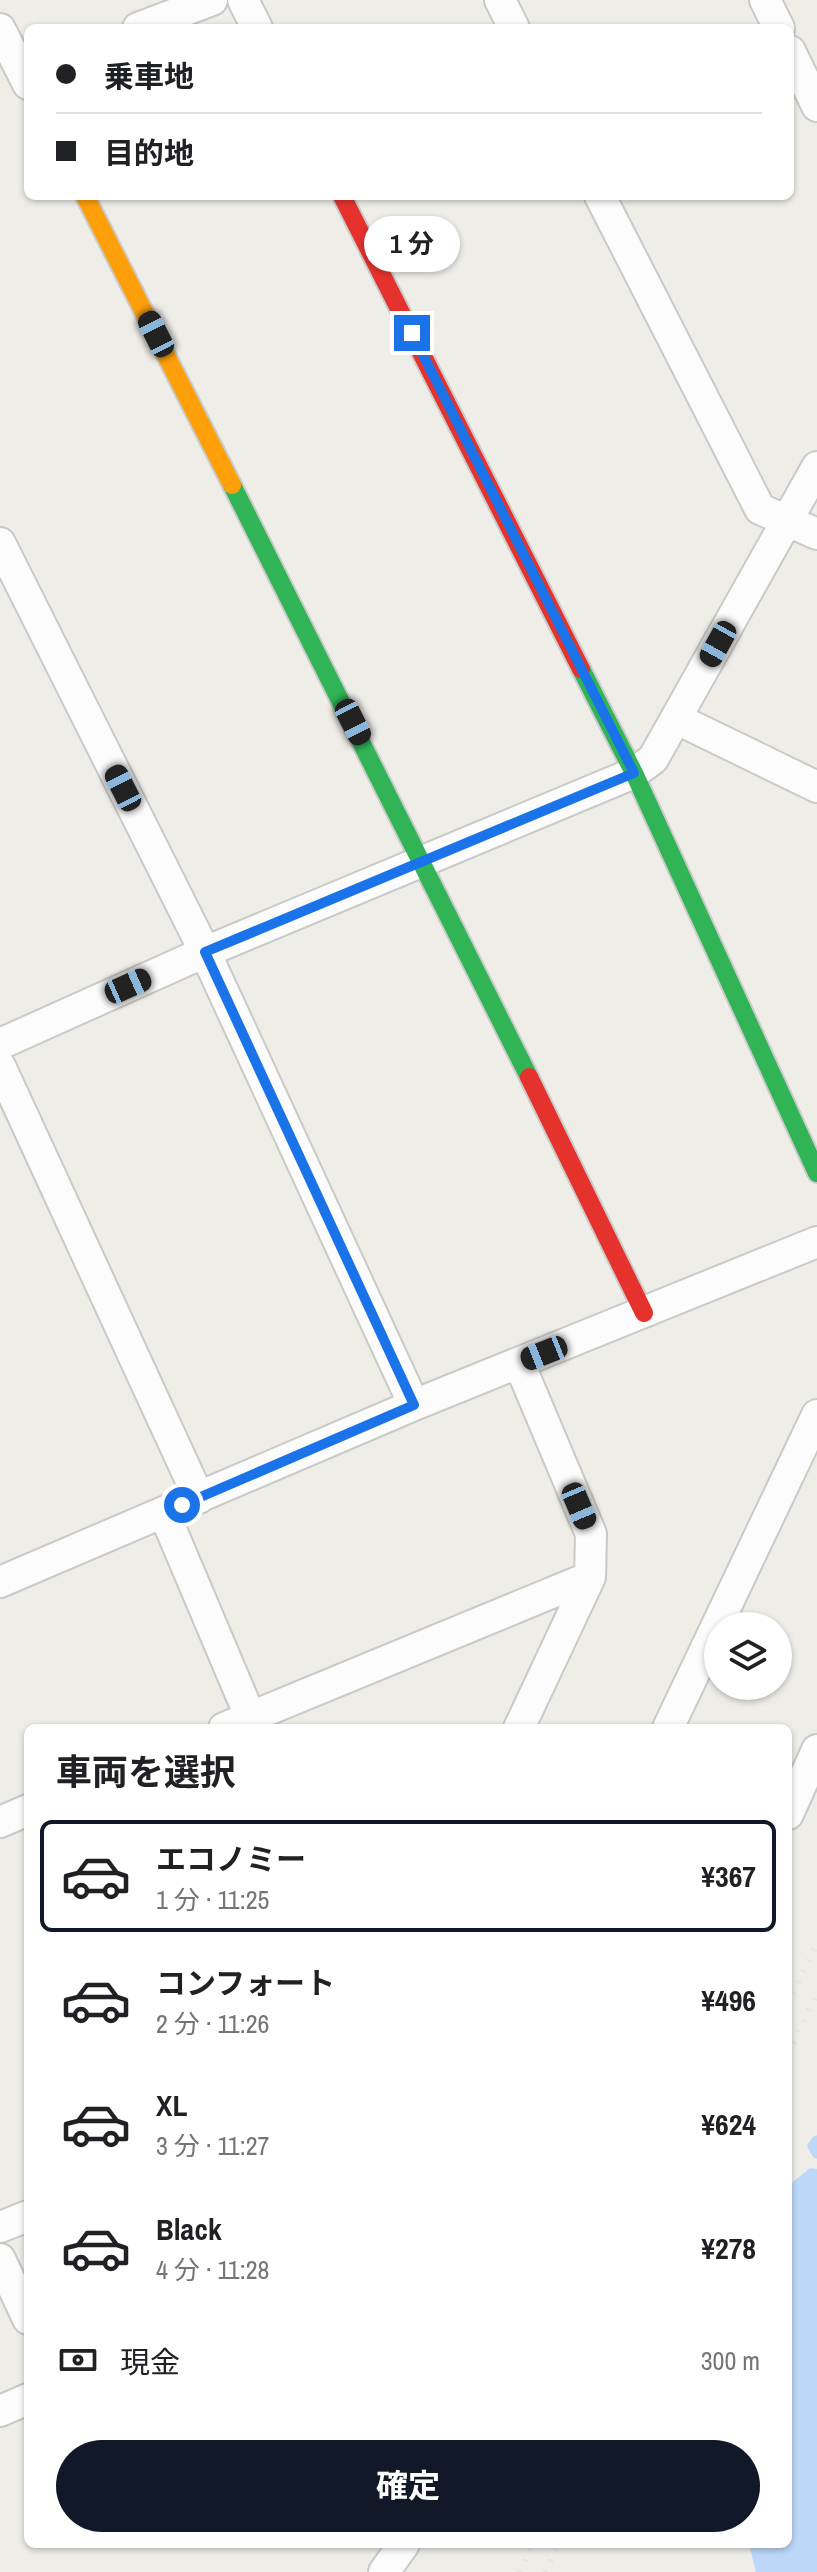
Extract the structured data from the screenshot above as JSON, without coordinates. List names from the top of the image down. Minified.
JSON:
{"page":{"banner":["乗車地","目的地"],"bubble":"1 分","heading":"車両を選択","list":[{"name":"エコノミー","note":"1 分 · 11:25","value":"¥367"},{"name":"コンフォート","note":"2 分 · 11:26","value":"¥496"},{"name":"XL","note":"3 分 · 11:27","value":"¥624"},{"name":"Black","note":"4 分 · 11:28","value":"¥278"}],"pay":["現金","300 m"],"buttons":"確定"}}
